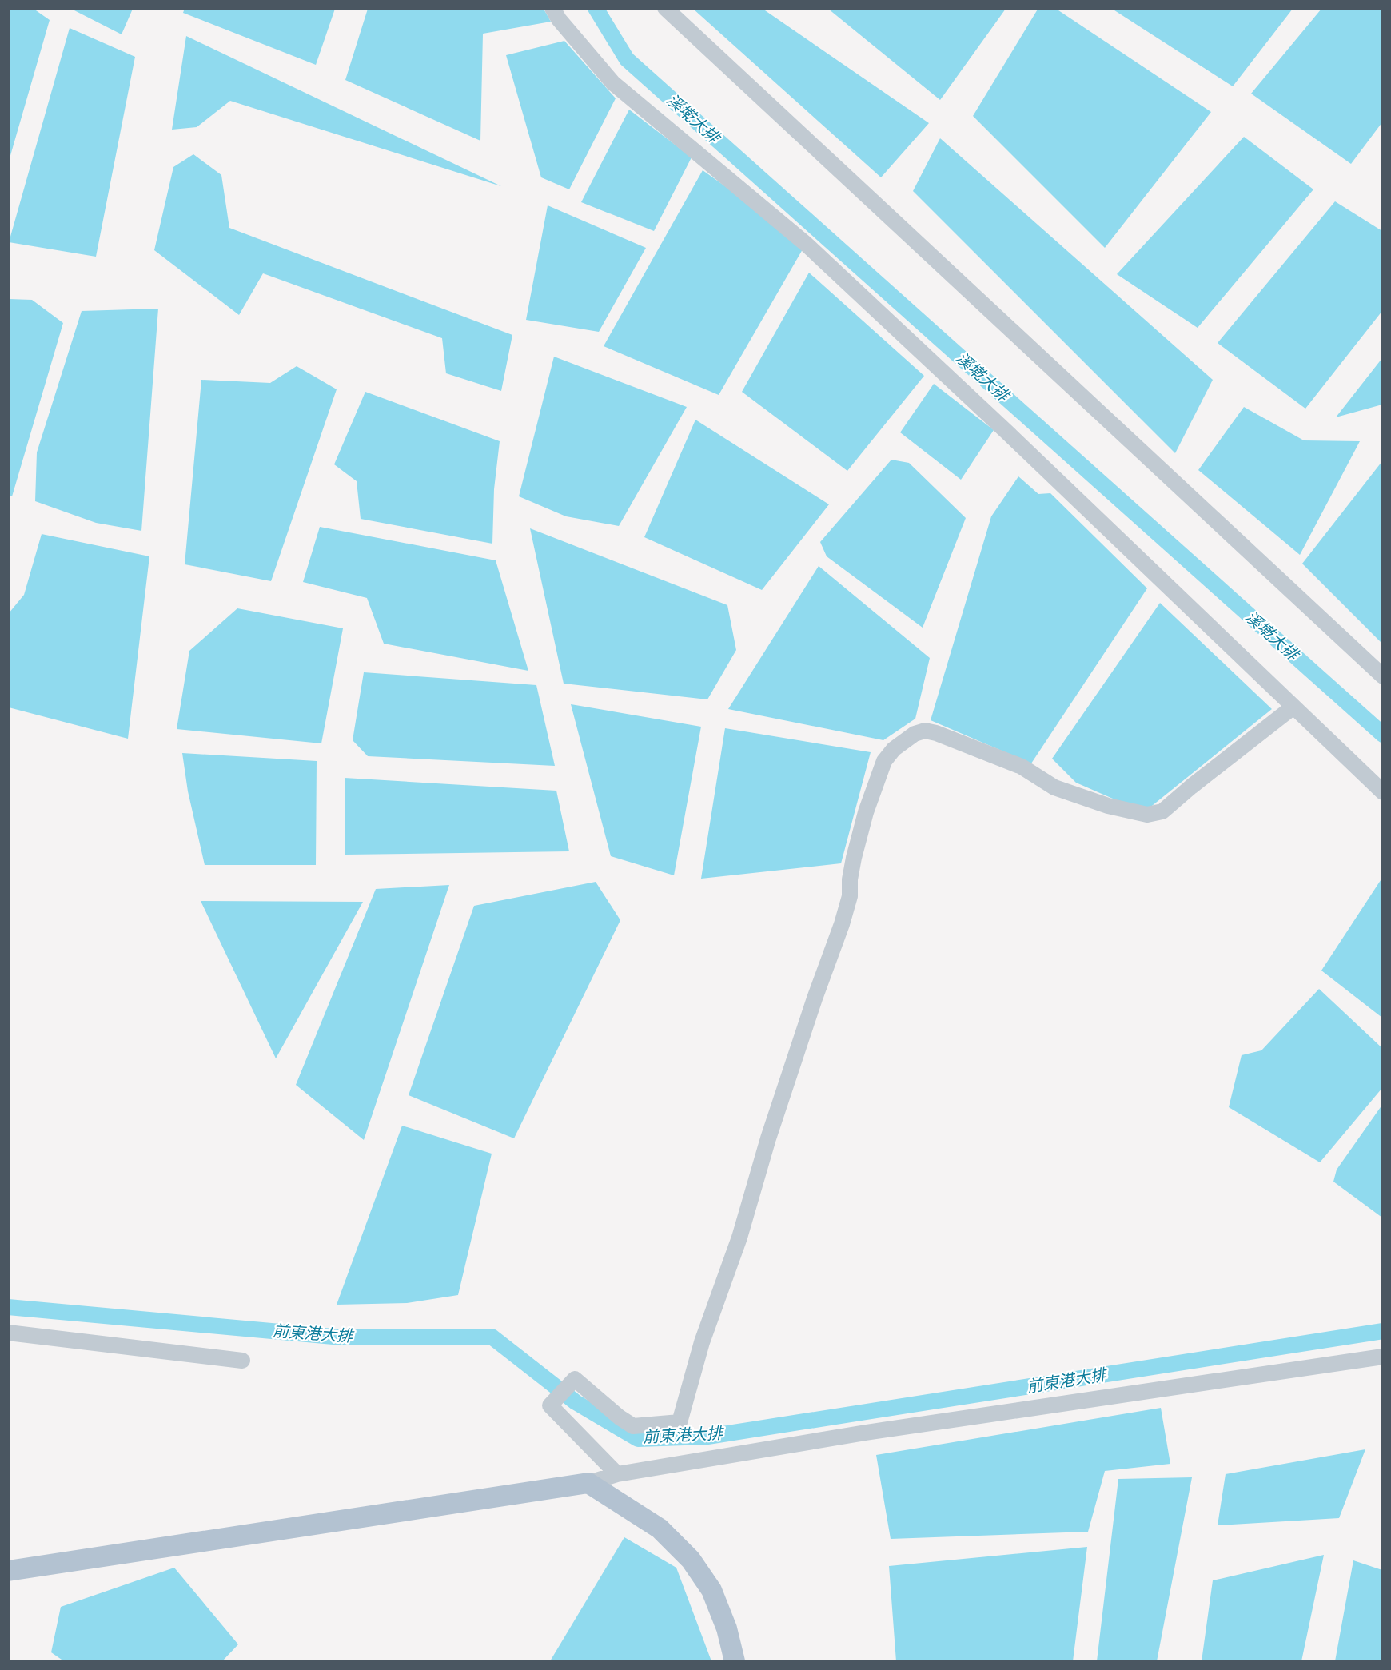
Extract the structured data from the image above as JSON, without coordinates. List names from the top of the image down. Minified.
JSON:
{"water":["溪墘大排","前東港大排"]}
